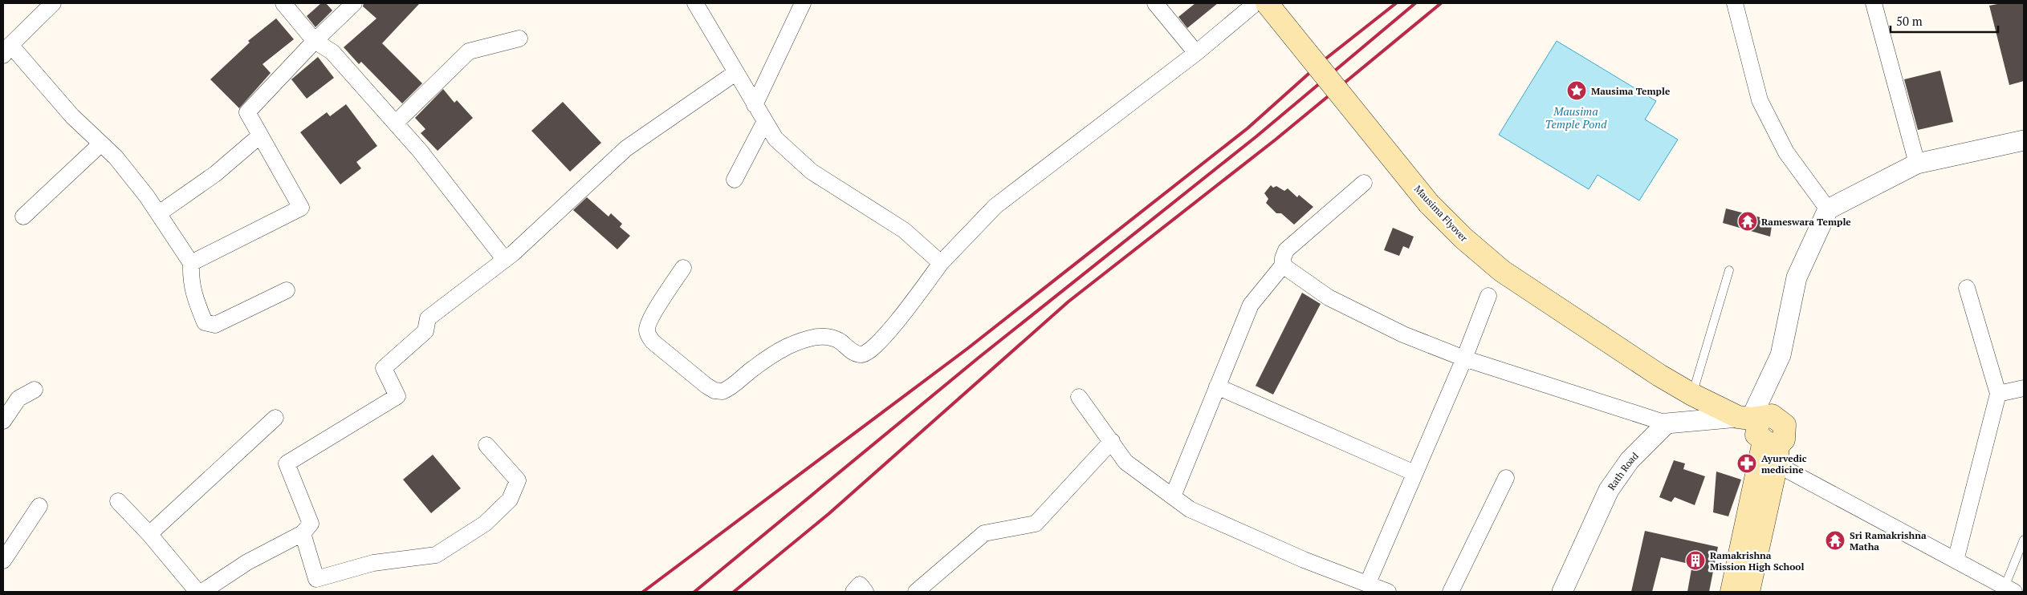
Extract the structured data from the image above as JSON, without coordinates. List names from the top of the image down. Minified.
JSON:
{"streets":{"main road":["Mausima Flyover"],"street":["Rath Road"]},"water":["Mausima Temple Pond"],"places":{"place":["Mausima Temple"],"temple":["Rameswara Temple","Sri Ramakrishna Matha"],"pharmacy":["Ayurvedic medicine"],"building":["Ramakrishna Mission High School"]},"scale_bar":"50 m"}
